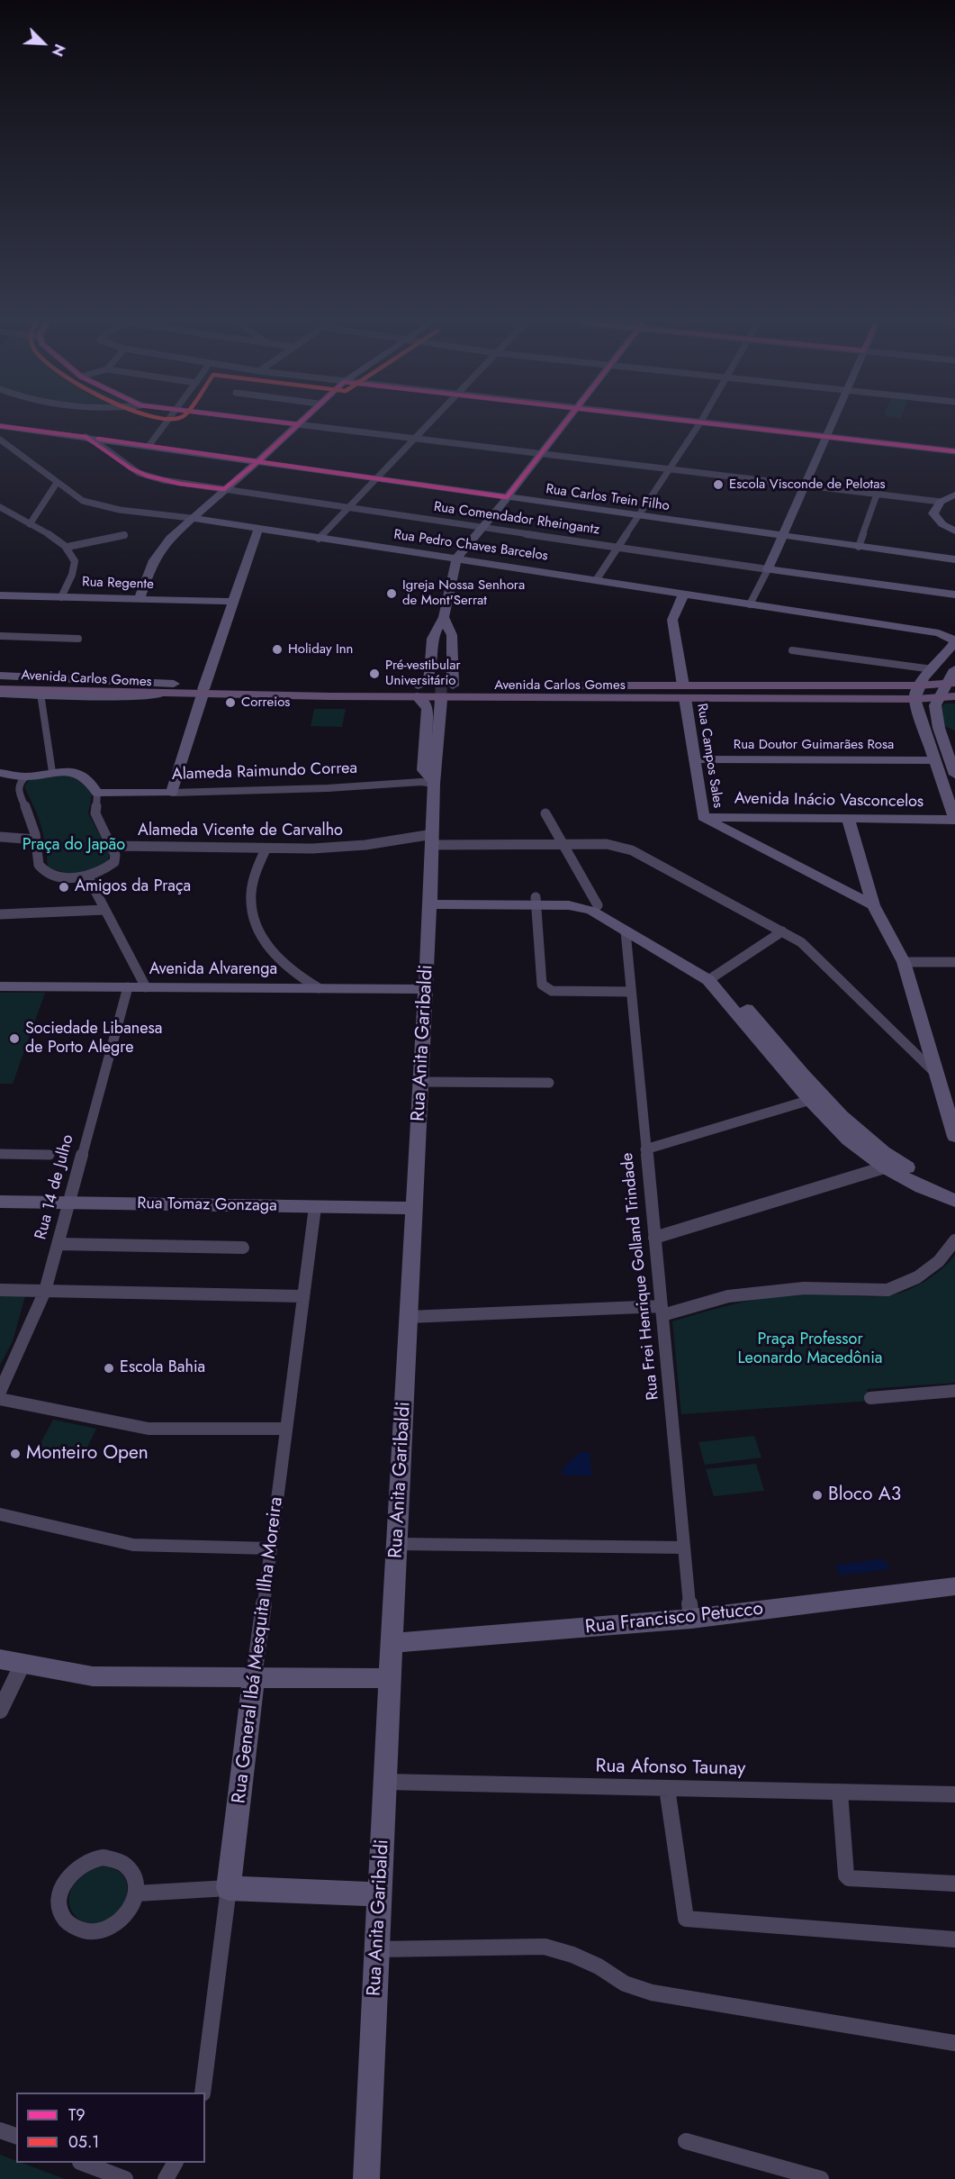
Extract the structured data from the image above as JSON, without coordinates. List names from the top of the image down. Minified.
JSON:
{"streets":{"main road":["Avenida Carlos Gomes"],"street":["Rua Carlos Trein Filho","Rua Comendador Rheingantz","Rua Pedro Chaves Barcelos","Rua Regente","Rua Doutor Guimarães Rosa","Rua Campos Sales","Alameda Raimundo Correa","Avenida Inácio Vasconcelos","Alameda Vicente de Carvalho","Avenida Alvarenga","Rua Anita Garibaldi","Rua 14 de Julho","Rua Tomaz Gonzaga","Rua Frei Henrique Golland Trindade","Rua Francisco Petucco","Rua General Ibá Mesquita Ilha Moreira","Rua Afonso Taunay"]},"crossings":[["Rua Carlos Trein Filho","Rua Comendador Rheingantz"],["Rua Pedro Chaves Barcelos","Rua Campos Sales"],["Avenida Carlos Gomes","Rua Campos Sales"],["Avenida Carlos Gomes","Rua Anita Garibaldi"],["Rua Doutor Guimarães Rosa","Rua Campos Sales"],["Rua Campos Sales","Avenida Inácio Vasconcelos"],["Alameda Raimundo Correa","Rua Anita Garibaldi"],["Alameda Vicente de Carvalho","Rua Anita Garibaldi"],["Avenida Alvarenga","Rua Anita Garibaldi"],["Avenida Alvarenga","Rua 14 de Julho"],["Rua Anita Garibaldi","Rua Tomaz Gonzaga"],["Rua Anita Garibaldi","Rua Francisco Petucco"],["Rua Anita Garibaldi","Rua Afonso Taunay"],["Rua 14 de Julho","Rua Tomaz Gonzaga"],["Rua Tomaz Gonzaga","Rua General Ibá Mesquita Ilha Moreira"],["Rua Frei Henrique Golland Trindade","Rua Francisco Petucco"]],"parks":["Praça do Japão","Praça Professor Leonardo Macedônia"],"places":["Escola Visconde de Pelotas","Igreja Nossa Senhora de Mont'Serrat","Holiday Inn","Pré-vestibular Universitário","Correios","Amigos da Praça","Sociedade Libanesa de Porto Alegre","Escola Bahia","Monteiro Open","Bloco A3"],"lines":["transit line T9"],"legend":["T9","05.1"],"north":"bottom right"}
